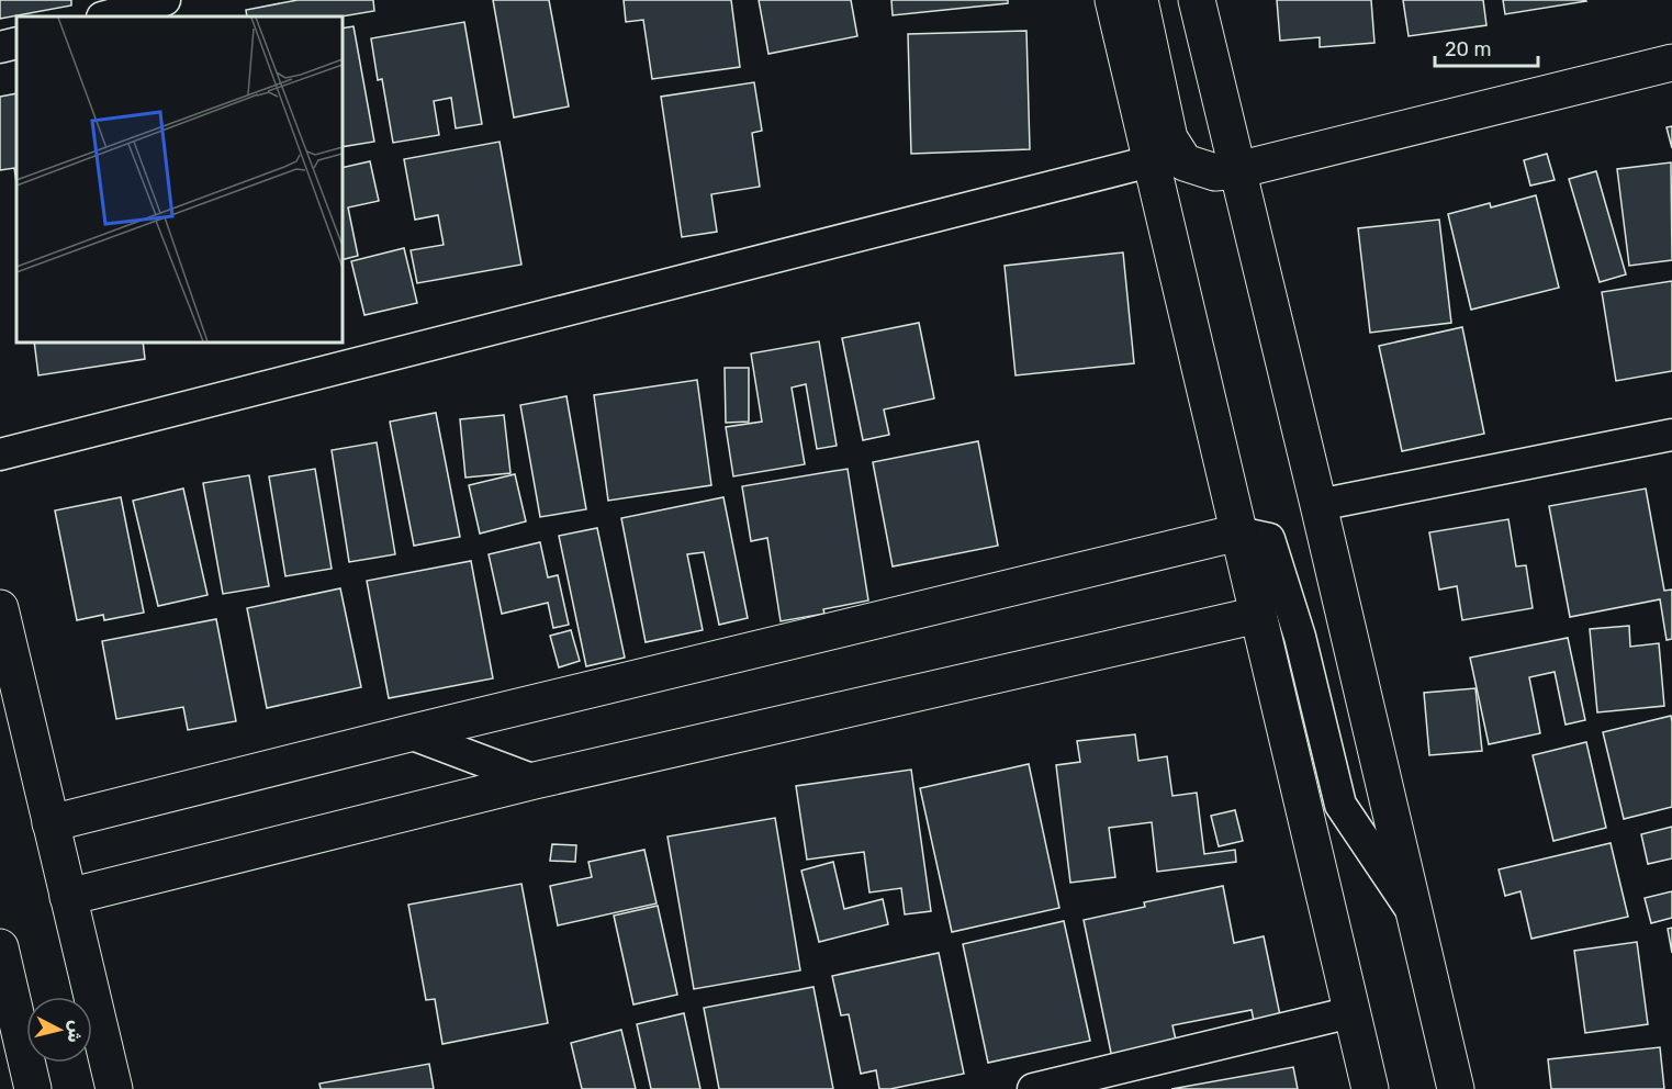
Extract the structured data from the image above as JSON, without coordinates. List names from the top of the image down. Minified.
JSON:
{"scale_bar":"20 m","north":"right"}
